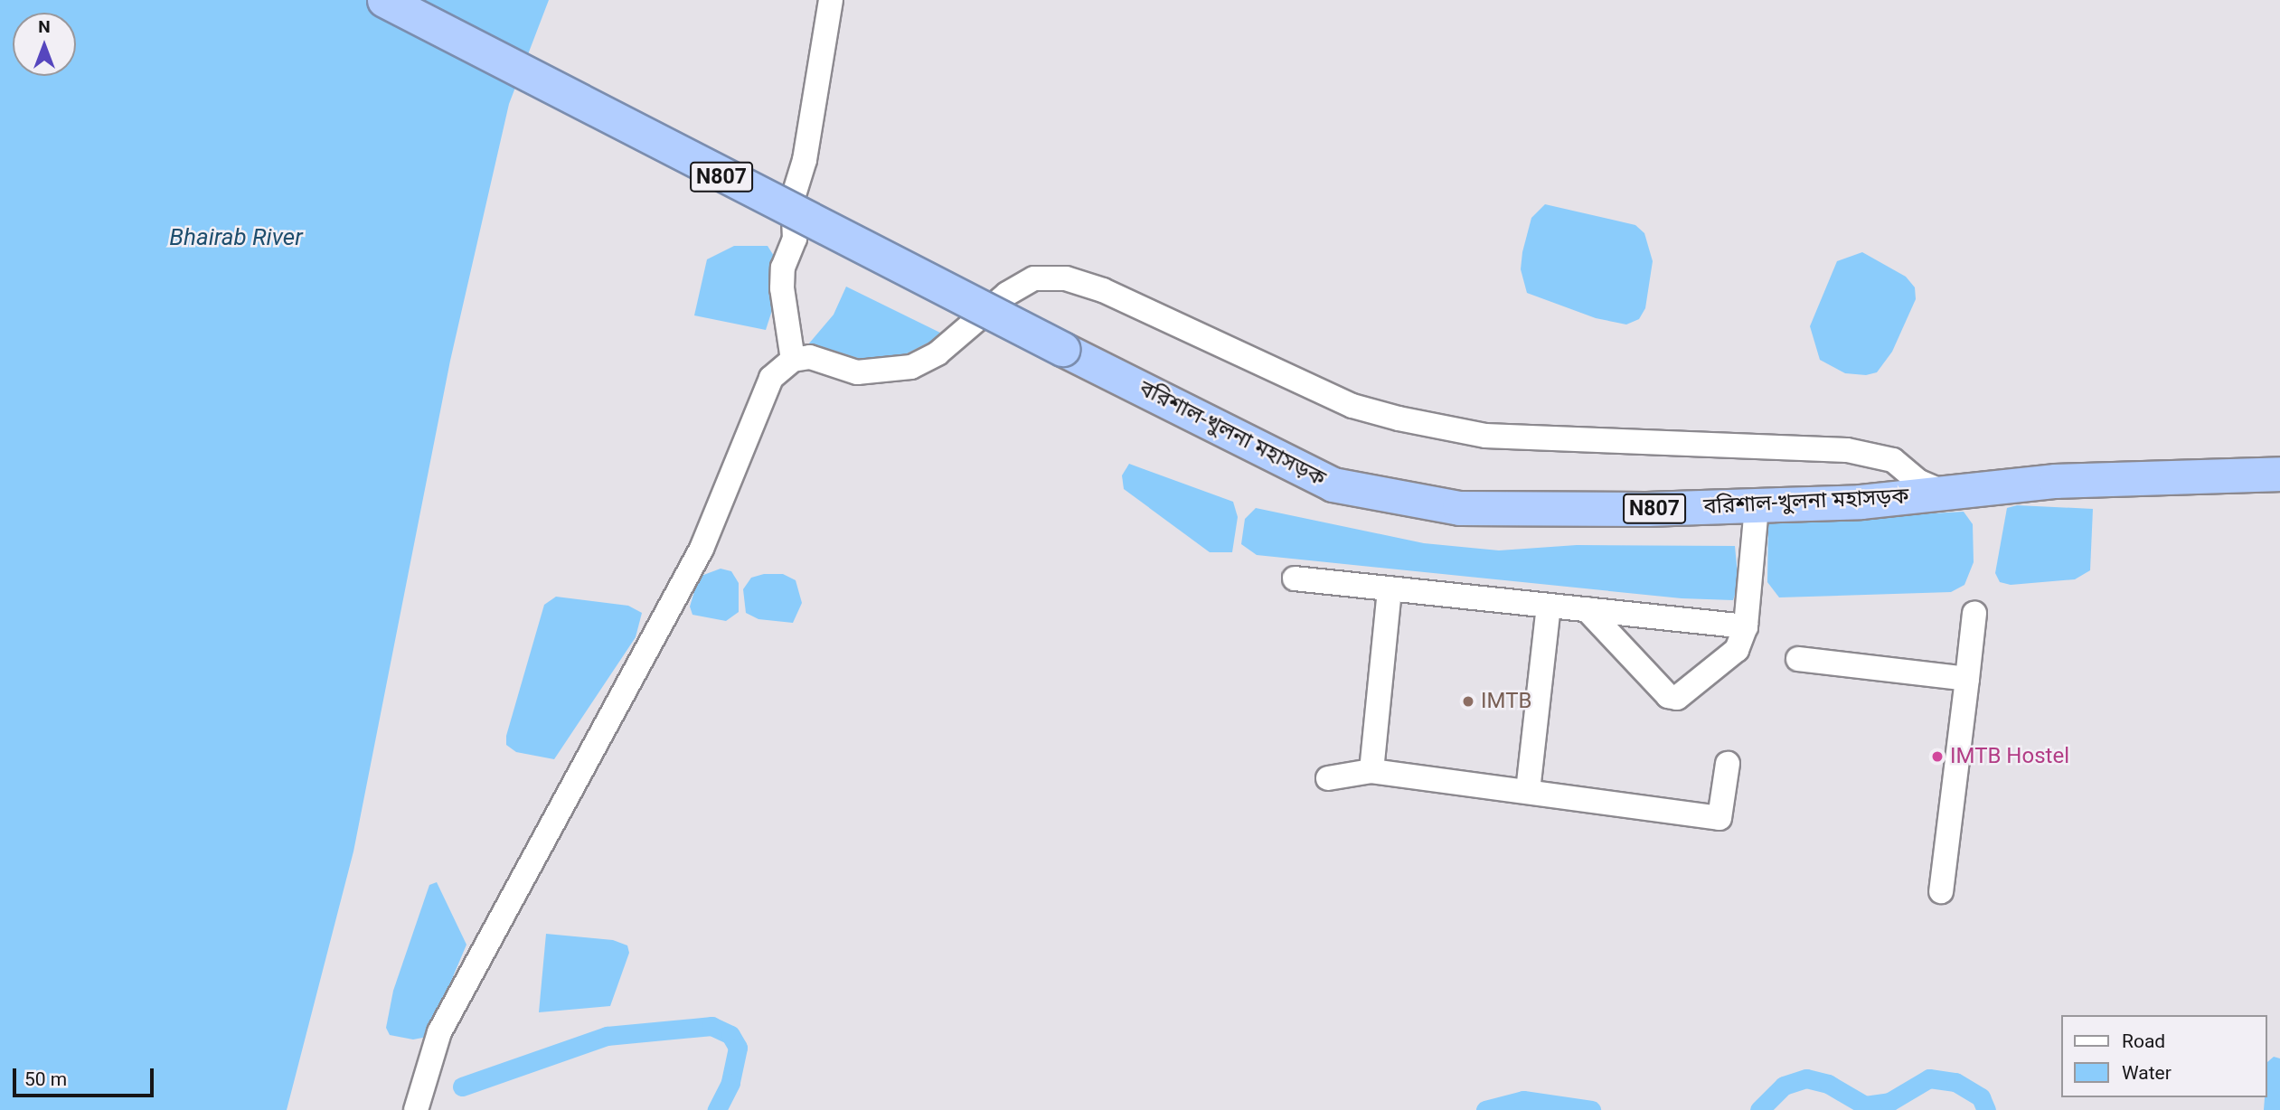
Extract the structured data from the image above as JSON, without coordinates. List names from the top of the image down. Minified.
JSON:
{"streets":{"highway":["N807","বরিশাল-খুলনা মহাসড়ক"]},"water":["Bhairab River"],"places":["IMTB","IMTB Hostel"],"legend":["Road","Water"],"scale_bar":"50 m","north":"top"}
